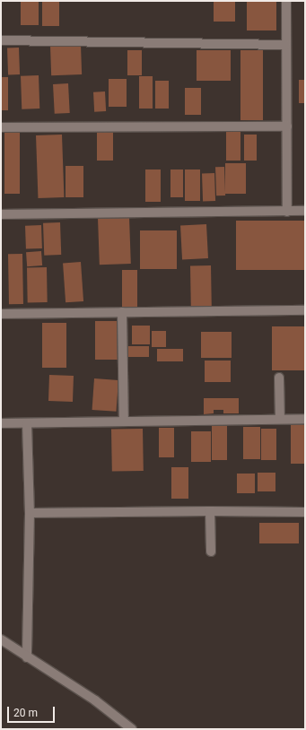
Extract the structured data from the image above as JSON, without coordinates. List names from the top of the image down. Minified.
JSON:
{"scale_bar":"20 m"}
